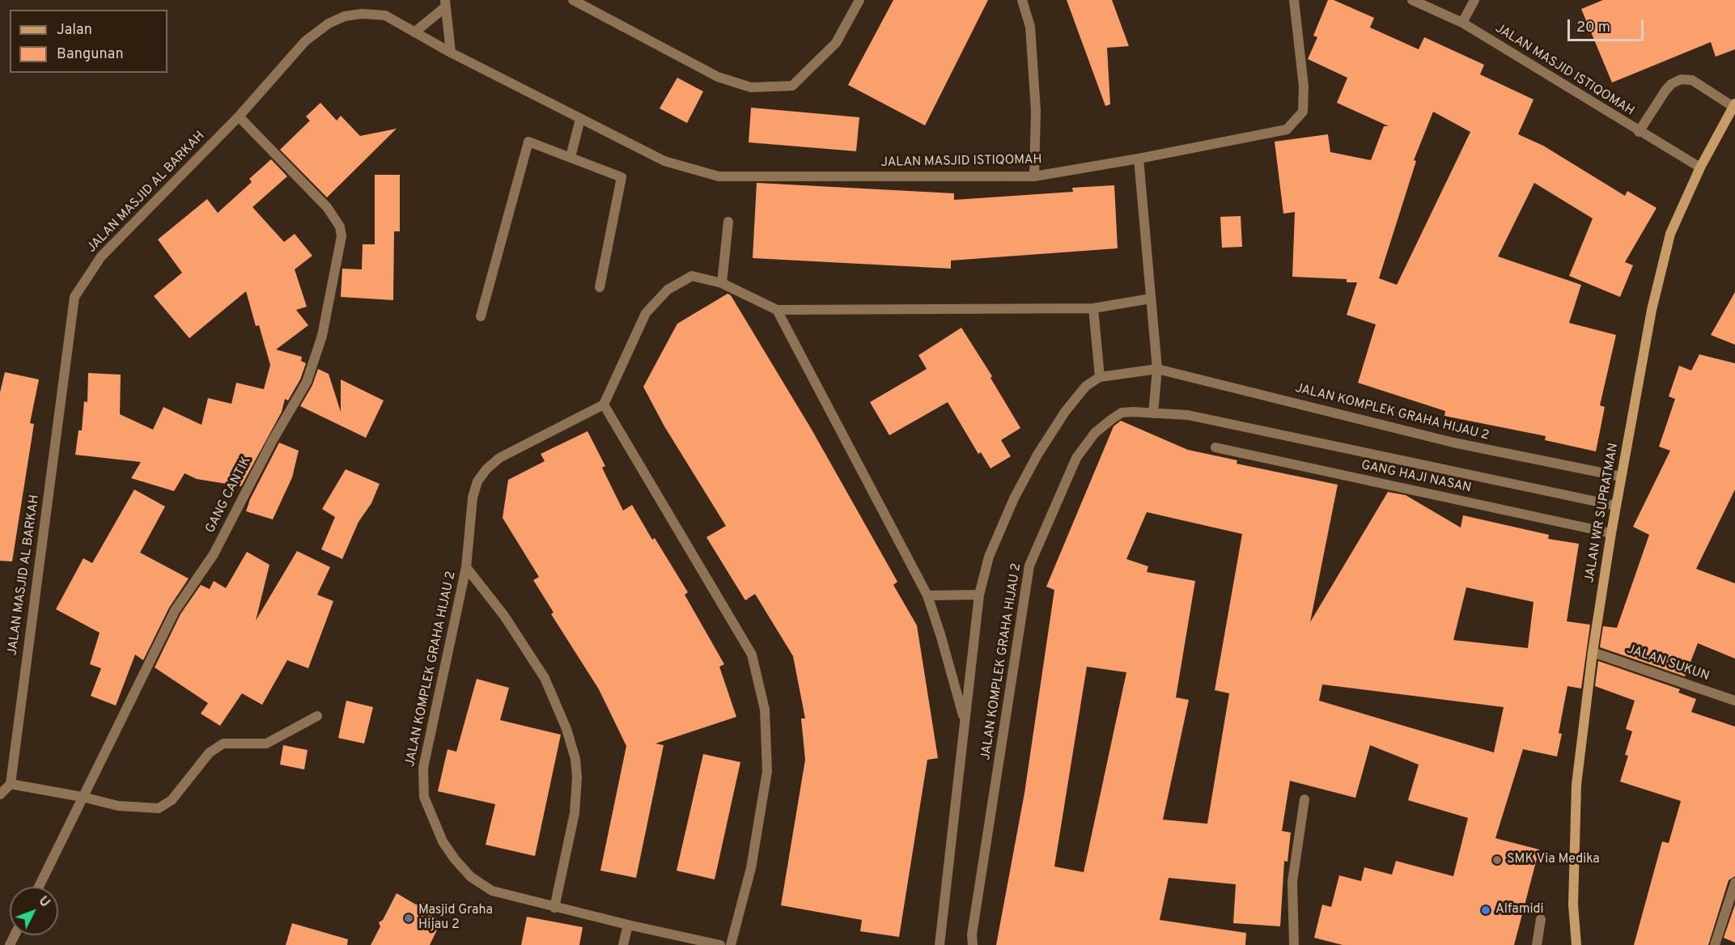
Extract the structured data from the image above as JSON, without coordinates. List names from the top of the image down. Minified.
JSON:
{"streets":{"main road":["JALAN WR SUPRATMAN"],"street":["JALAN MASJID ISTIQOMAH","JALAN MASJID AL BARKAH","JALAN KOMPLEK GRAHA HIJAU 2","GANG HAJI NASAN","GANG CANTIK","JALAN SUKUN"]},"crossings":[["JALAN MASJID ISTIQOMAH","JALAN MASJID AL BARKAH"],["JALAN MASJID ISTIQOMAH","JALAN WR SUPRATMAN"],["JALAN MASJID AL BARKAH","GANG CANTIK"],["JALAN KOMPLEK GRAHA HIJAU 2","JALAN WR SUPRATMAN"],["GANG HAJI NASAN","JALAN WR SUPRATMAN"],["JALAN WR SUPRATMAN","JALAN SUKUN"]],"places":["SMK Via Medika","Alfamidi","Masjid Graha Hijau 2"],"legend":["Jalan","Bangunan"],"scale_bar":"20 m","north":"top right"}
